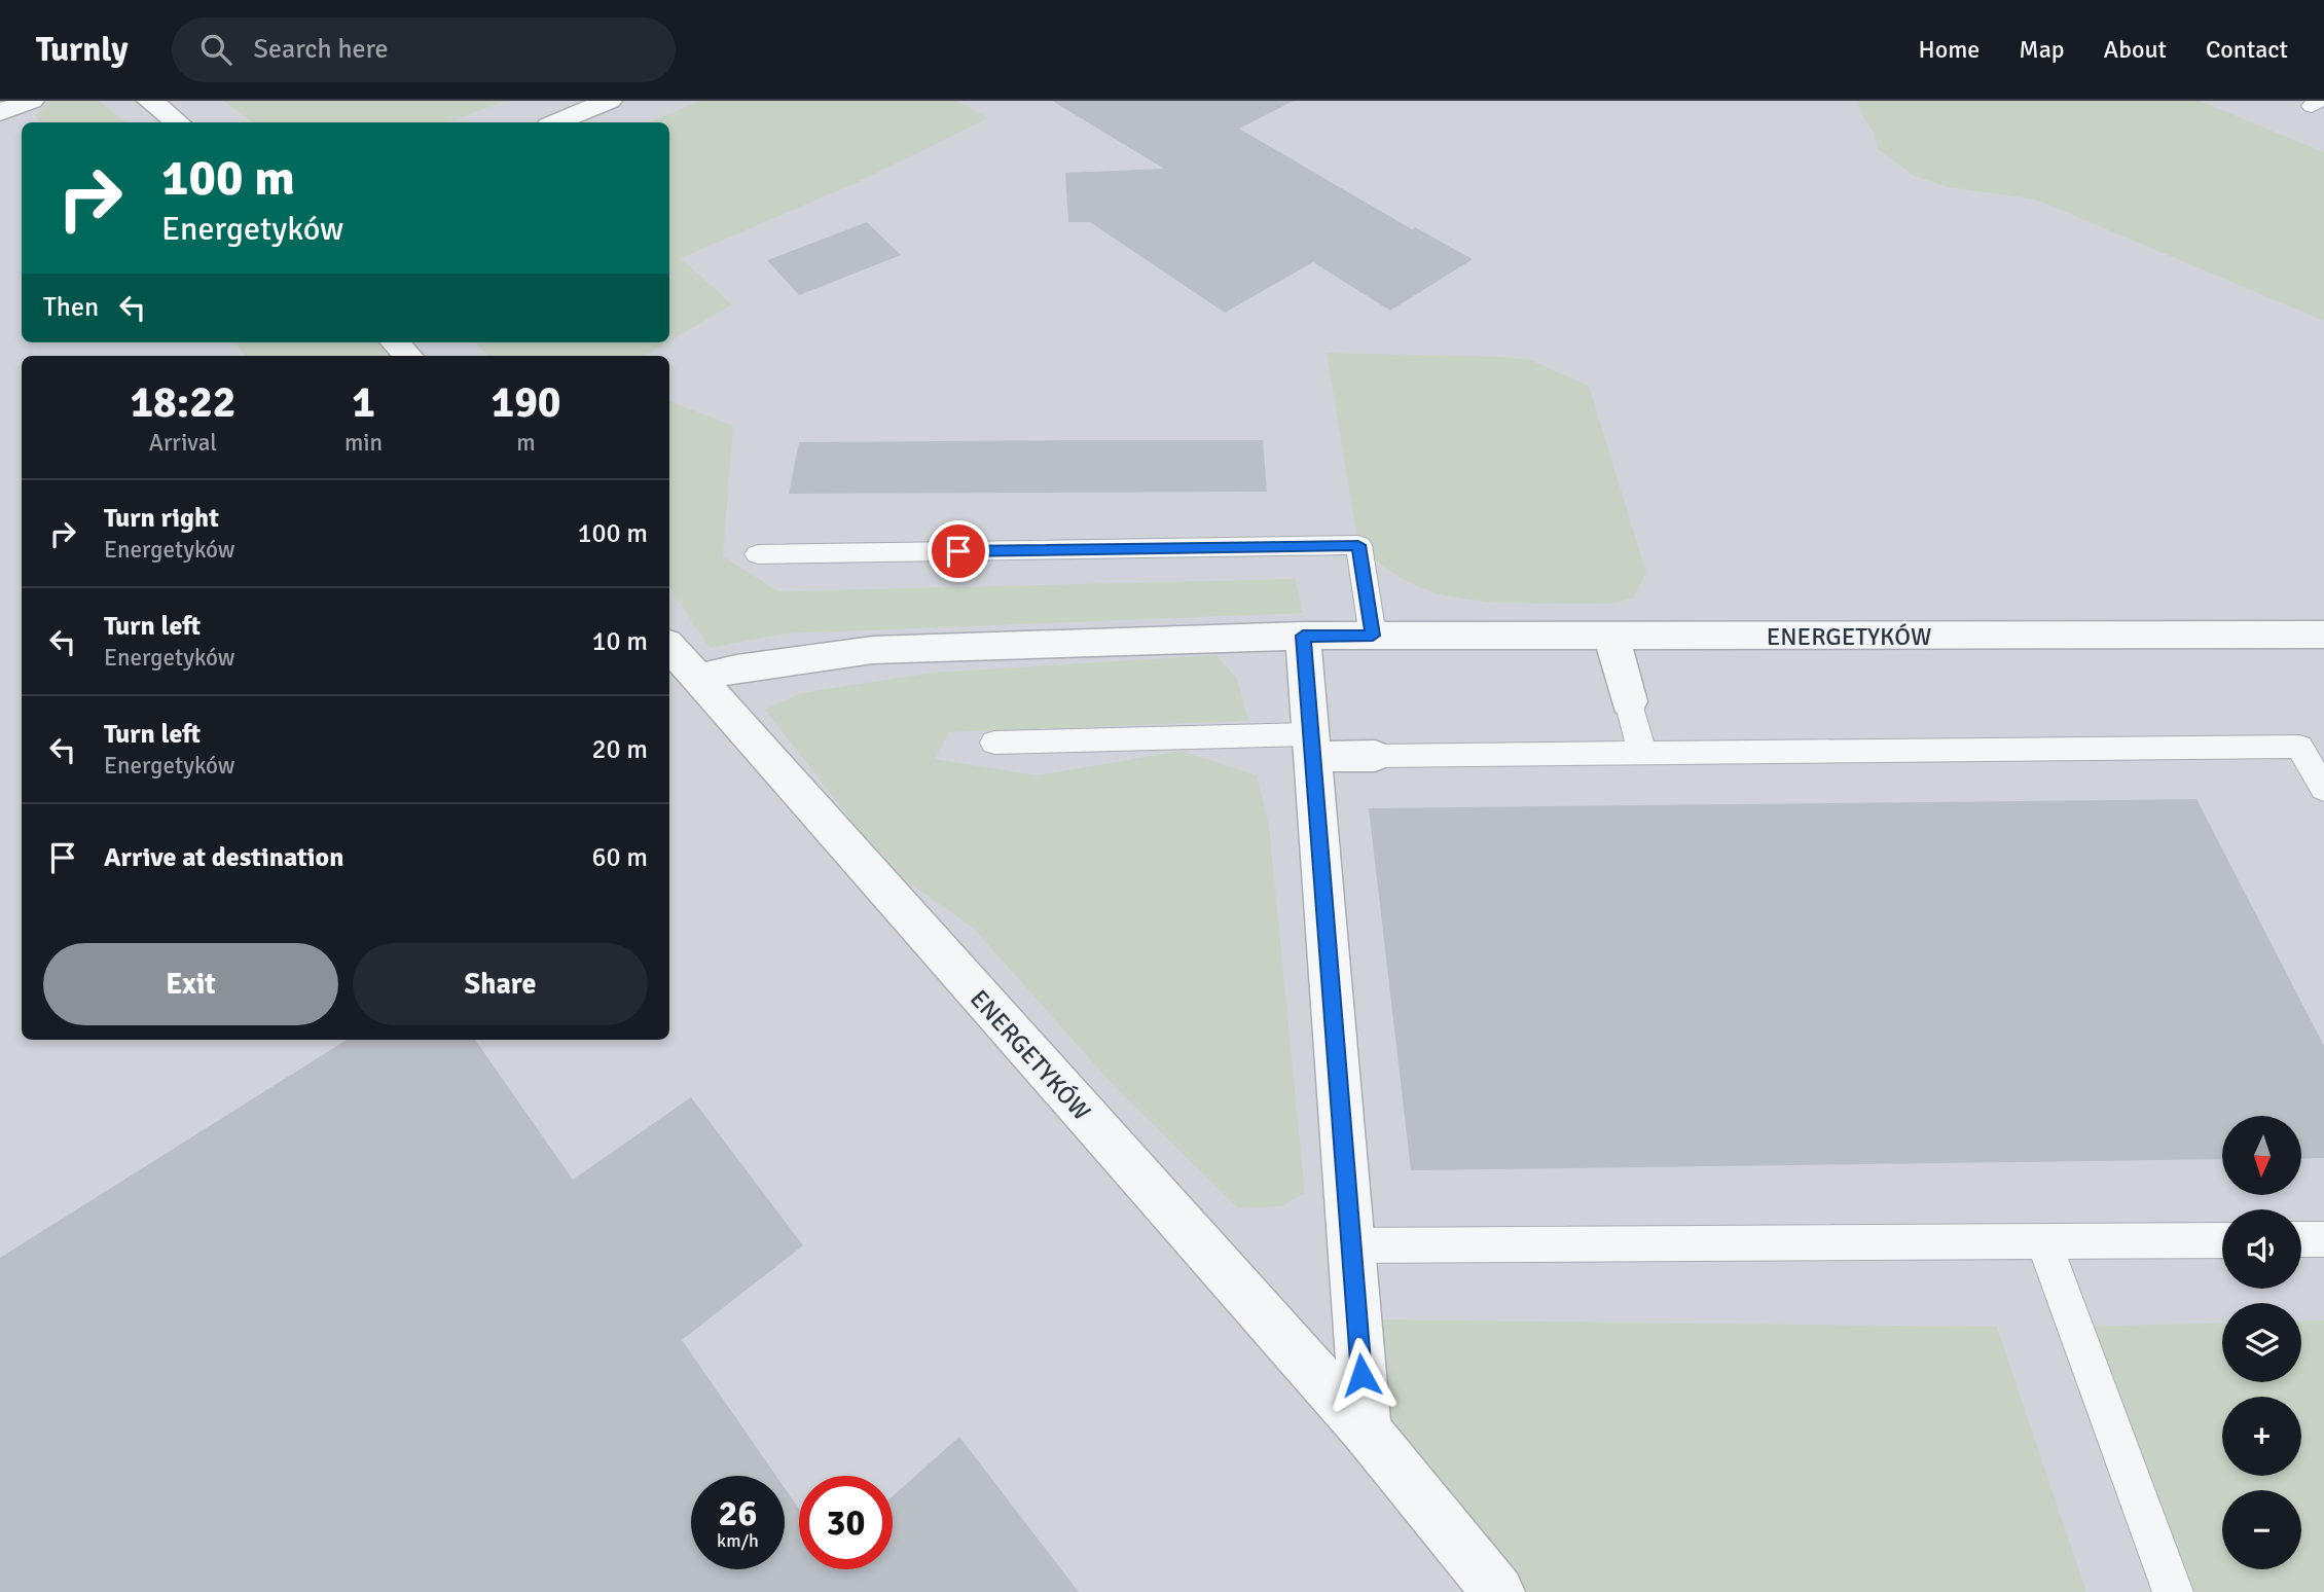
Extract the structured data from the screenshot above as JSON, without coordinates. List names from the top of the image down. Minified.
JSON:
{"streets":{"street":["ENERGETYKÓW"]},"north":"bottom","page":{"header":"Turnly","search":"Search here","nav":["Home","Map","About","Contact"],"turn":["100 m","Energetyków"],"then":"Then","eta":["18:22","Arrival","1","min","190","m"],"list":[{"name":"Turn right","note":"Energetyków","value":"100 m"},{"name":"Turn left","note":"Energetyków","value":"10 m"},{"name":"Turn left","note":"Energetyków","value":"20 m"},{"name":"Arrive at destination","value":"60 m"}],"buttons":["Exit","Share"],"map_buttons":["+","−"],"speed":"26 km/h","limit":"30"}}
